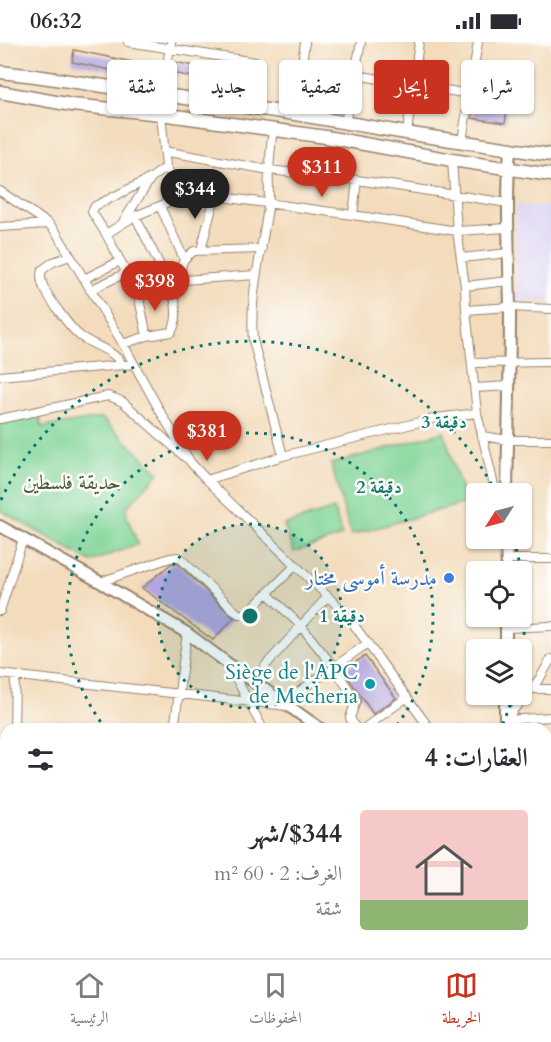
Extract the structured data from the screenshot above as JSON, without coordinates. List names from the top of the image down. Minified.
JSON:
{"parks":["حديقة فلسطين"],"places":["مدرسة أموسى مختار","Siège de l'APC de Mecheria"],"north":"bottom left","page":{"status":"06:32","chip":["شراء","إيجار","تصفية","جديد","شقة"],"price":["$311","$344","$398","$381"],"heading":"العقارات: 4","list":[{"name":"$344/شهر","note":"الغرف: 2 · 60 m² · شقة"}],"tabs":["الخريطة","المحفوظات","الرئيسية"]},"rings":["3 دقيقة","2 دقيقة","1 دقيقة"]}
